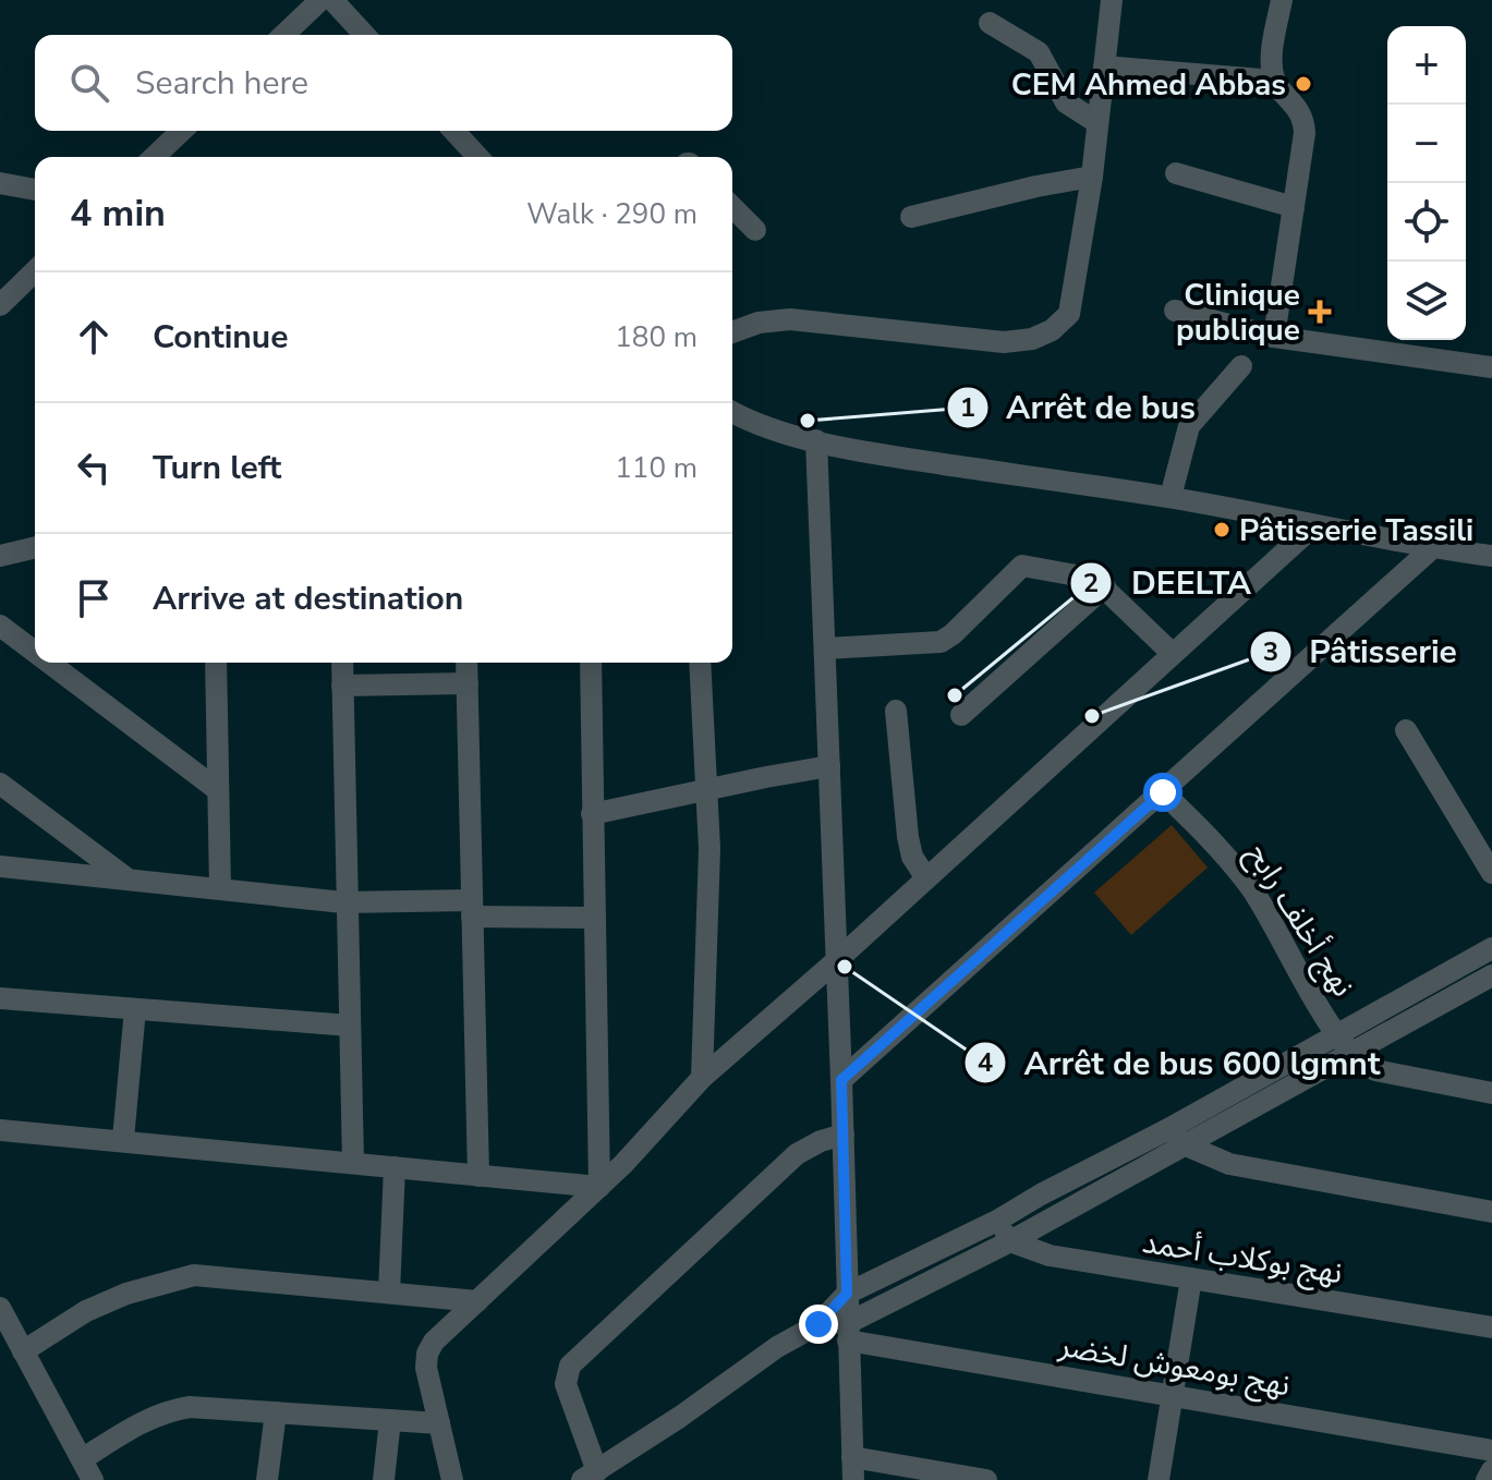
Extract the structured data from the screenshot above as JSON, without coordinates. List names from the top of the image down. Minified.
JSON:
{"streets":{"street":["نهج أخلف رابح","نهج بوكلاب أحمد","نهج بومعوش لخضر"]},"places":{"other":["CEM Ahmed Abbas","Arrêt de bus","Pâtisserie Tassili","DEELTA","Pâtisserie","Arrêt de bus 600 lgmnt"],"health":["Clinique publique"]},"page":{"map_buttons":["+","−"],"search":"Search here","heading":["4 min","Walk · 290 m"],"list":[["Continue","180 m"],["Turn left","110 m"],"Arrive at destination"]}}
